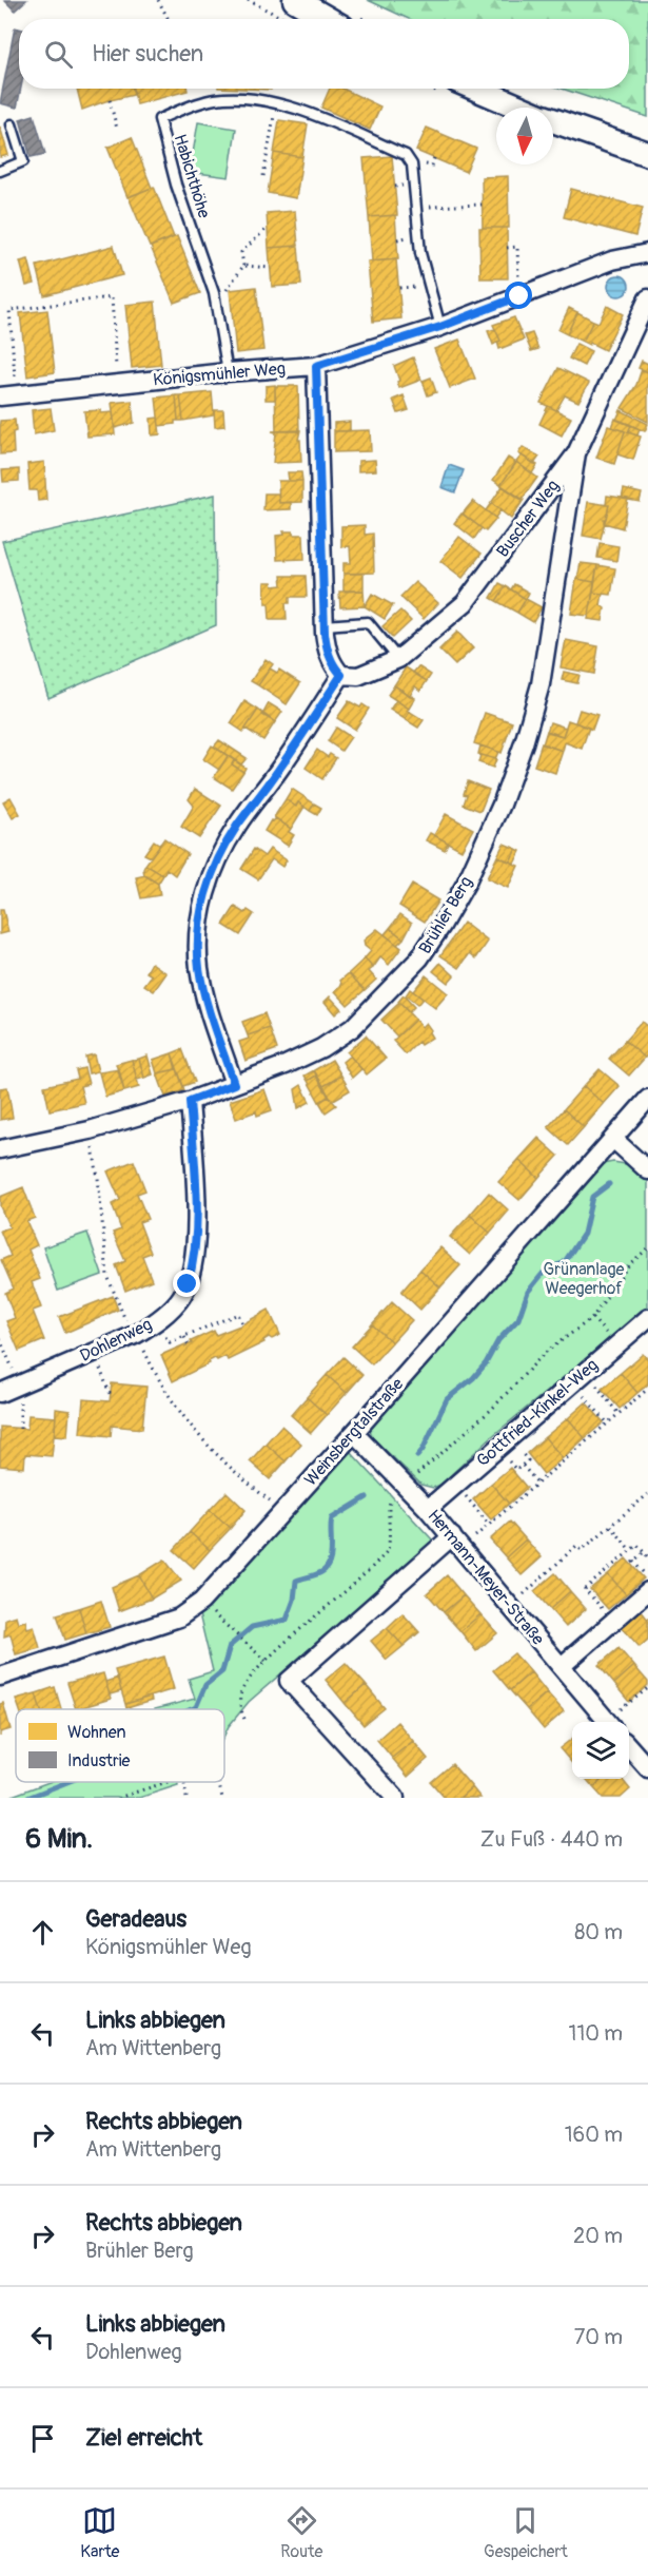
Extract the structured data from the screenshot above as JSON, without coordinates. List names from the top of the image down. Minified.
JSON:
{"streets":{"street":["Königsmühler Weg","Buscher Weg","Brühler Berg","Dohlenweg","Gottfried-Kinkel-Weg","Weinsbergtalstraße","Hermann-Meyer-Straße"],"lane":["Habichthöhe"]},"crossings":[["Habichthöhe","Königsmühler Weg"],["Buscher Weg","Brühler Berg"],["Brühler Berg","Dohlenweg"],["Gottfried-Kinkel-Weg","Hermann-Meyer-Straße"],["Weinsbergtalstraße","Hermann-Meyer-Straße"]],"parks":["Grünanlage Weegerhof"],"legend":["Wohnen","Industrie"],"north":"bottom","page":{"search":"Hier suchen","heading":["6 Min.","Zu Fuß · 440 m"],"list":[["Geradeaus","Königsmühler Weg","80 m"],["Links abbiegen","Am Wittenberg","110 m"],["Rechts abbiegen","Am Wittenberg","160 m"],["Rechts abbiegen","Brühler Berg","20 m"],["Links abbiegen","Dohlenweg","70 m"],"Ziel erreicht"],"nav":["Karte","Route","Gespeichert"]}}
